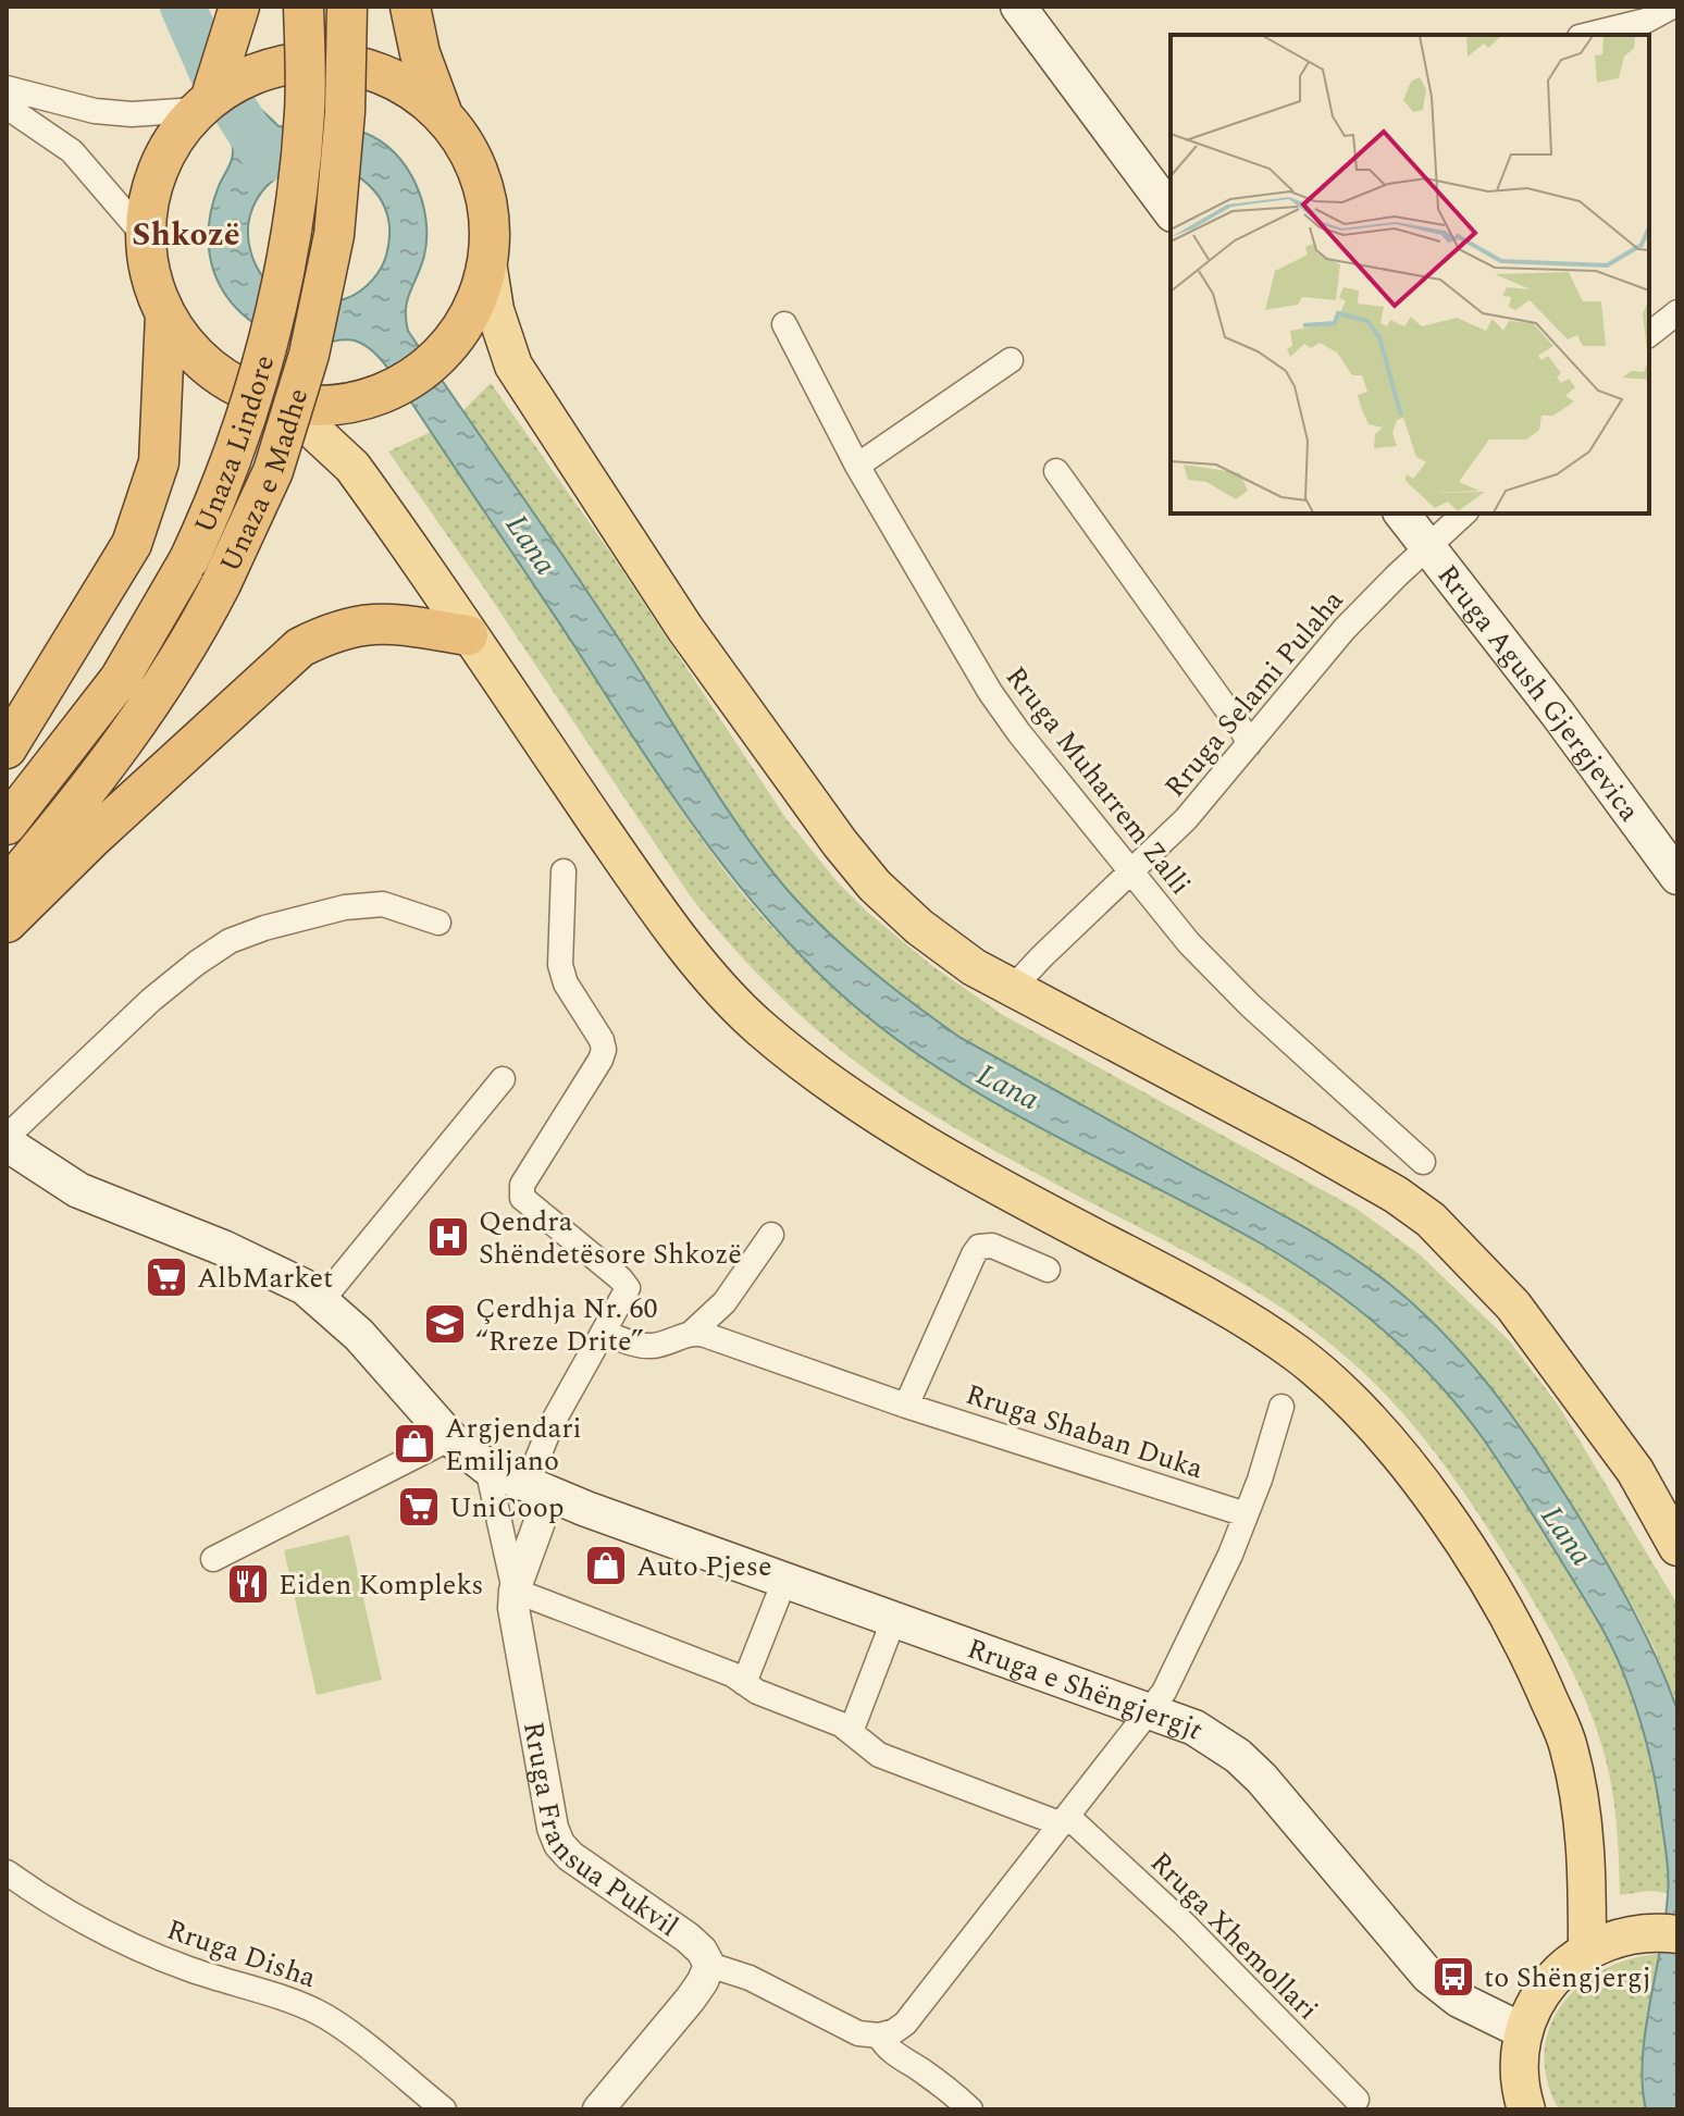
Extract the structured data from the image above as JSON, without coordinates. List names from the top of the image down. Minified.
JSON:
{"streets":{"highway":["Unaza Lindore","Unaza e Madhe"],"main road":["Rruga Agush Gjergjevica","Rruga e Shëngjergjt"],"street":["Rruga Selami Pulaha","Rruga Muharrem Zalli","Rruga Shaban Duka","Rruga Fransua Pukvil","Rruga Xhemollari","Rruga Disha"]},"crossings":[["Rruga Selami Pulaha","Rruga Agush Gjergjevica"],["Rruga Selami Pulaha","Rruga Muharrem Zalli"],["Rruga e Shëngjergjt","Rruga Fransua Pukvil"]],"districts":["Shkozë"],"water":["Lana"],"places":{"hospital":["Qendra Shëndetësore Shkozë"],"supermarket":["AlbMarket","UniCoop"],"school or university":["Çerdhja Nr. 60 “Rreze Drite”"],"shop":["Argjendari Emiljano","Auto Pjese"],"restaurant":["Eiden Kompleks"],"bus stop":["to Shëngjergj"]}}
